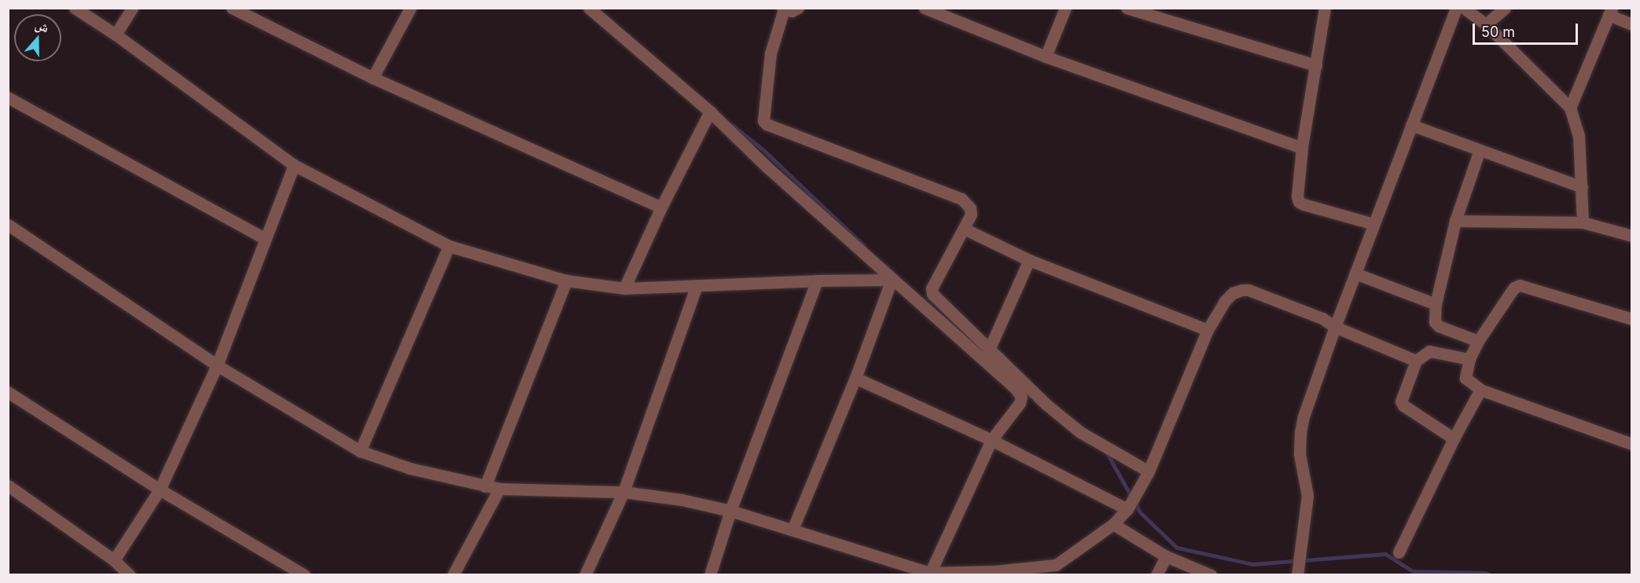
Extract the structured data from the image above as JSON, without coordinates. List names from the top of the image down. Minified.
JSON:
{"scale_bar":"50 m","north":"top"}
